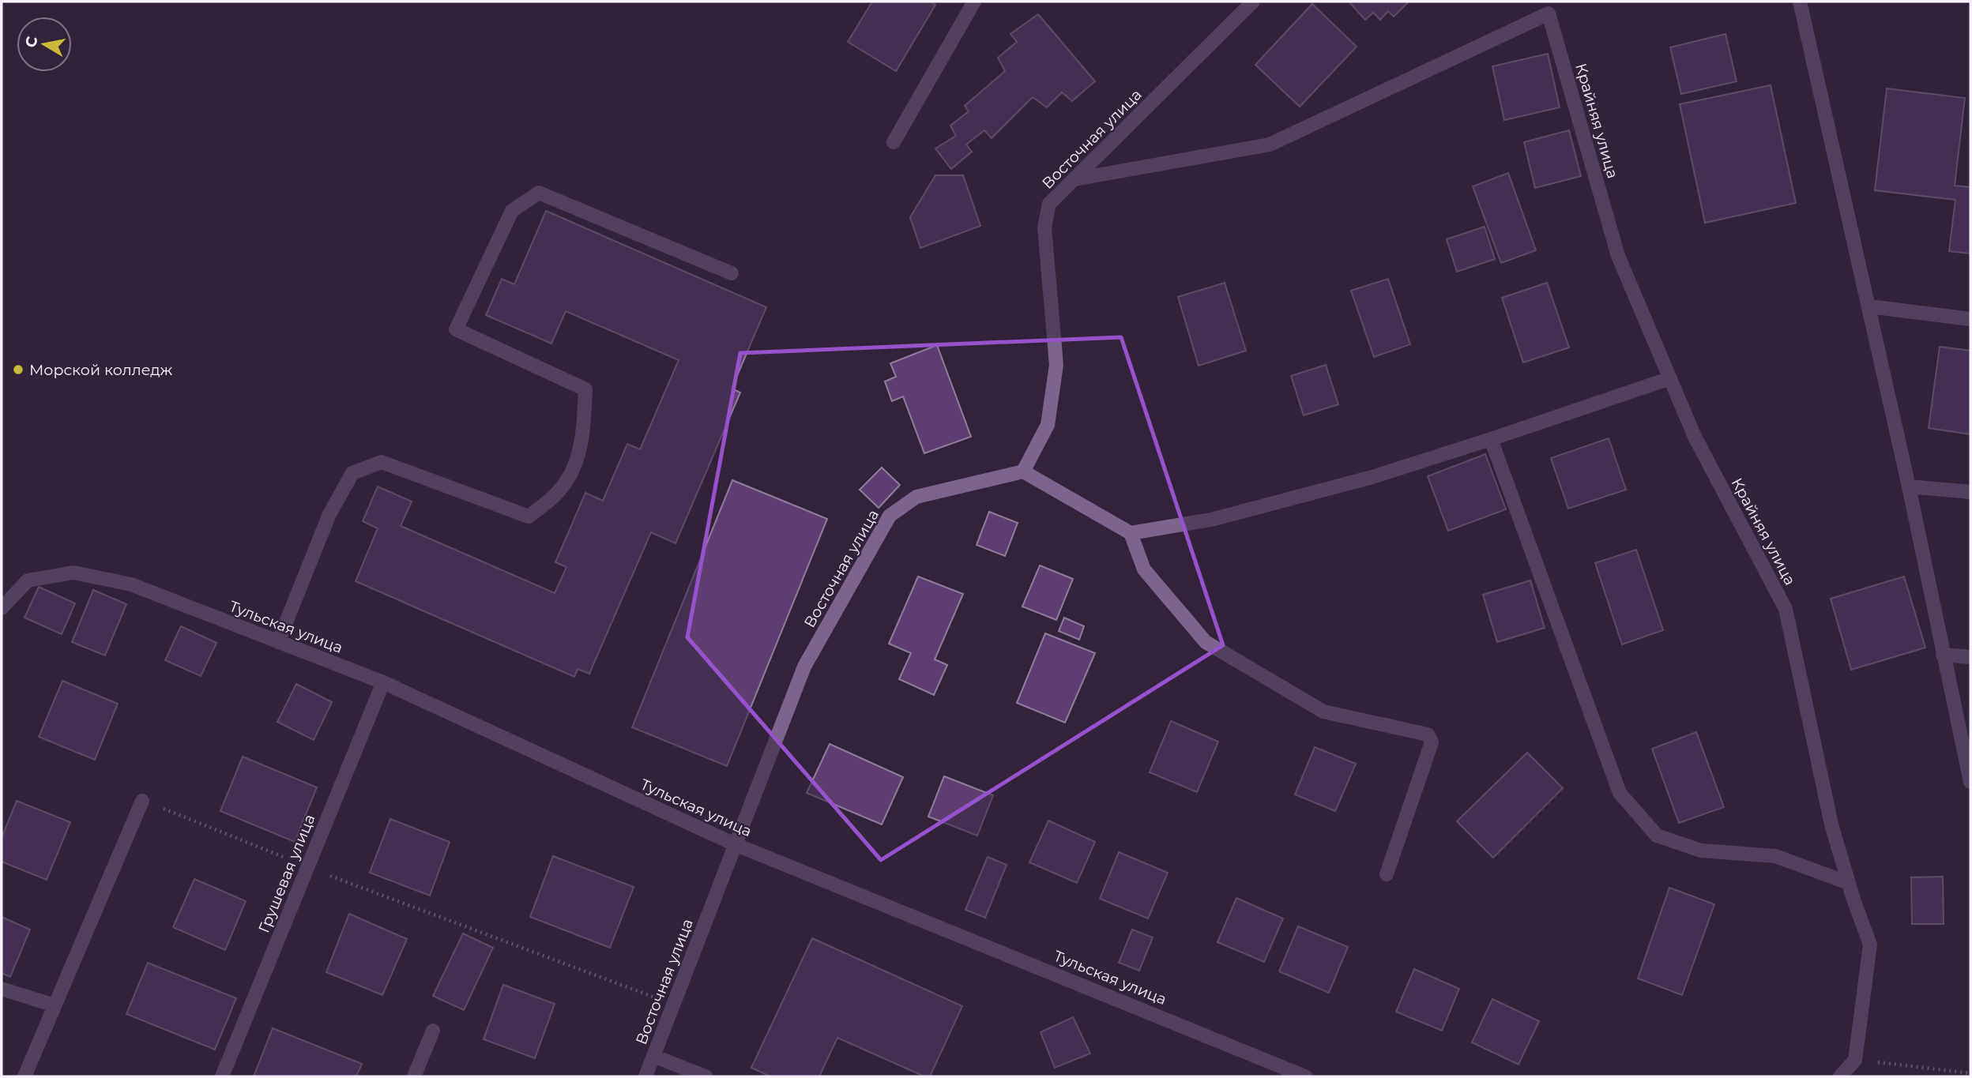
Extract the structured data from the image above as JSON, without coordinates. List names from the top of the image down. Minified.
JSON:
{"streets":{"street":["Крайняя улица","Восточная улица","Тульская улица","Грушевая улица"]},"crossings":[["Крайняя улица","Восточная улица"],["Восточная улица","Тульская улица"],["Тульская улица","Грушевая улица"]],"places":["Морской колледж"],"north":"left"}
